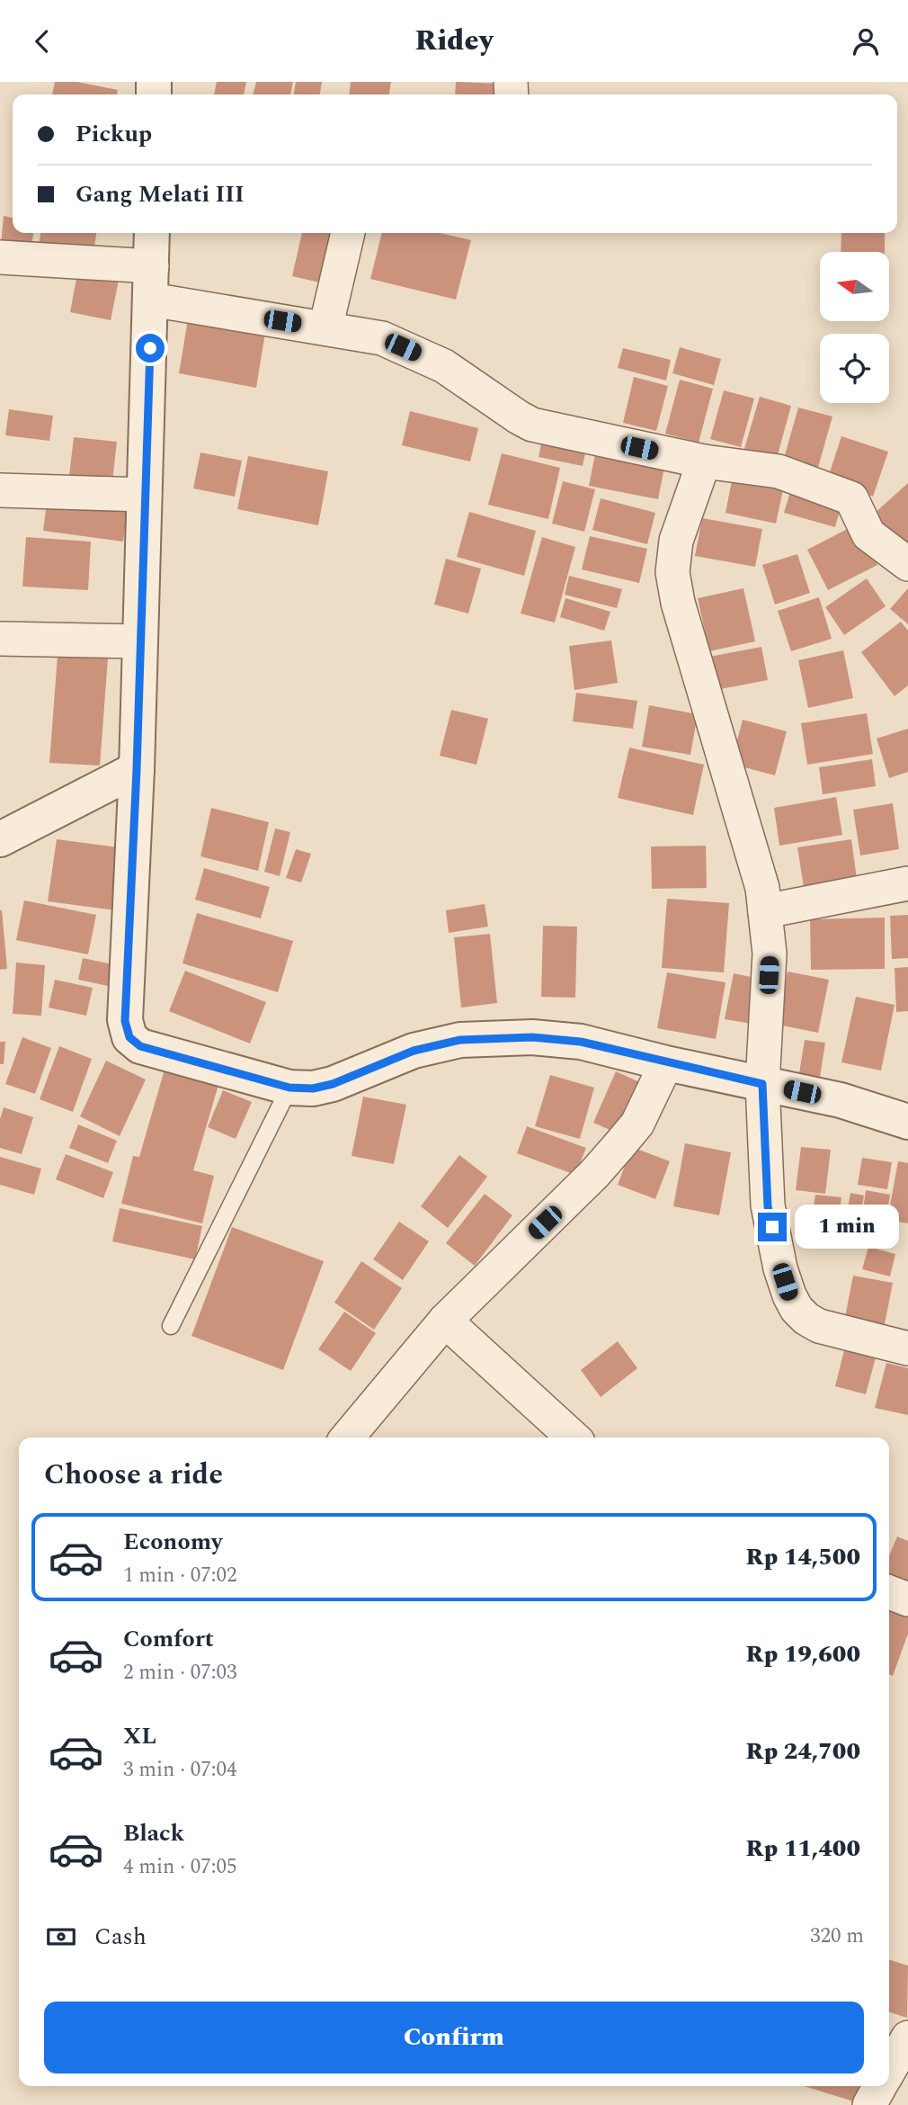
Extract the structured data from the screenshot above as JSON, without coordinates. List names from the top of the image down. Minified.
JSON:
{"north":"left","page":{"header":"Ridey","banner":["Pickup","Gang Melati III"],"bubble":"1 min","heading":"Choose a ride","list":[{"name":"Economy","note":"1 min · 07:02","value":"Rp 14,500"},{"name":"Comfort","note":"2 min · 07:03","value":"Rp 19,600"},{"name":"XL","note":"3 min · 07:04","value":"Rp 24,700"},{"name":"Black","note":"4 min · 07:05","value":"Rp 11,400"}],"pay":["Cash","320 m"],"buttons":"Confirm"}}
